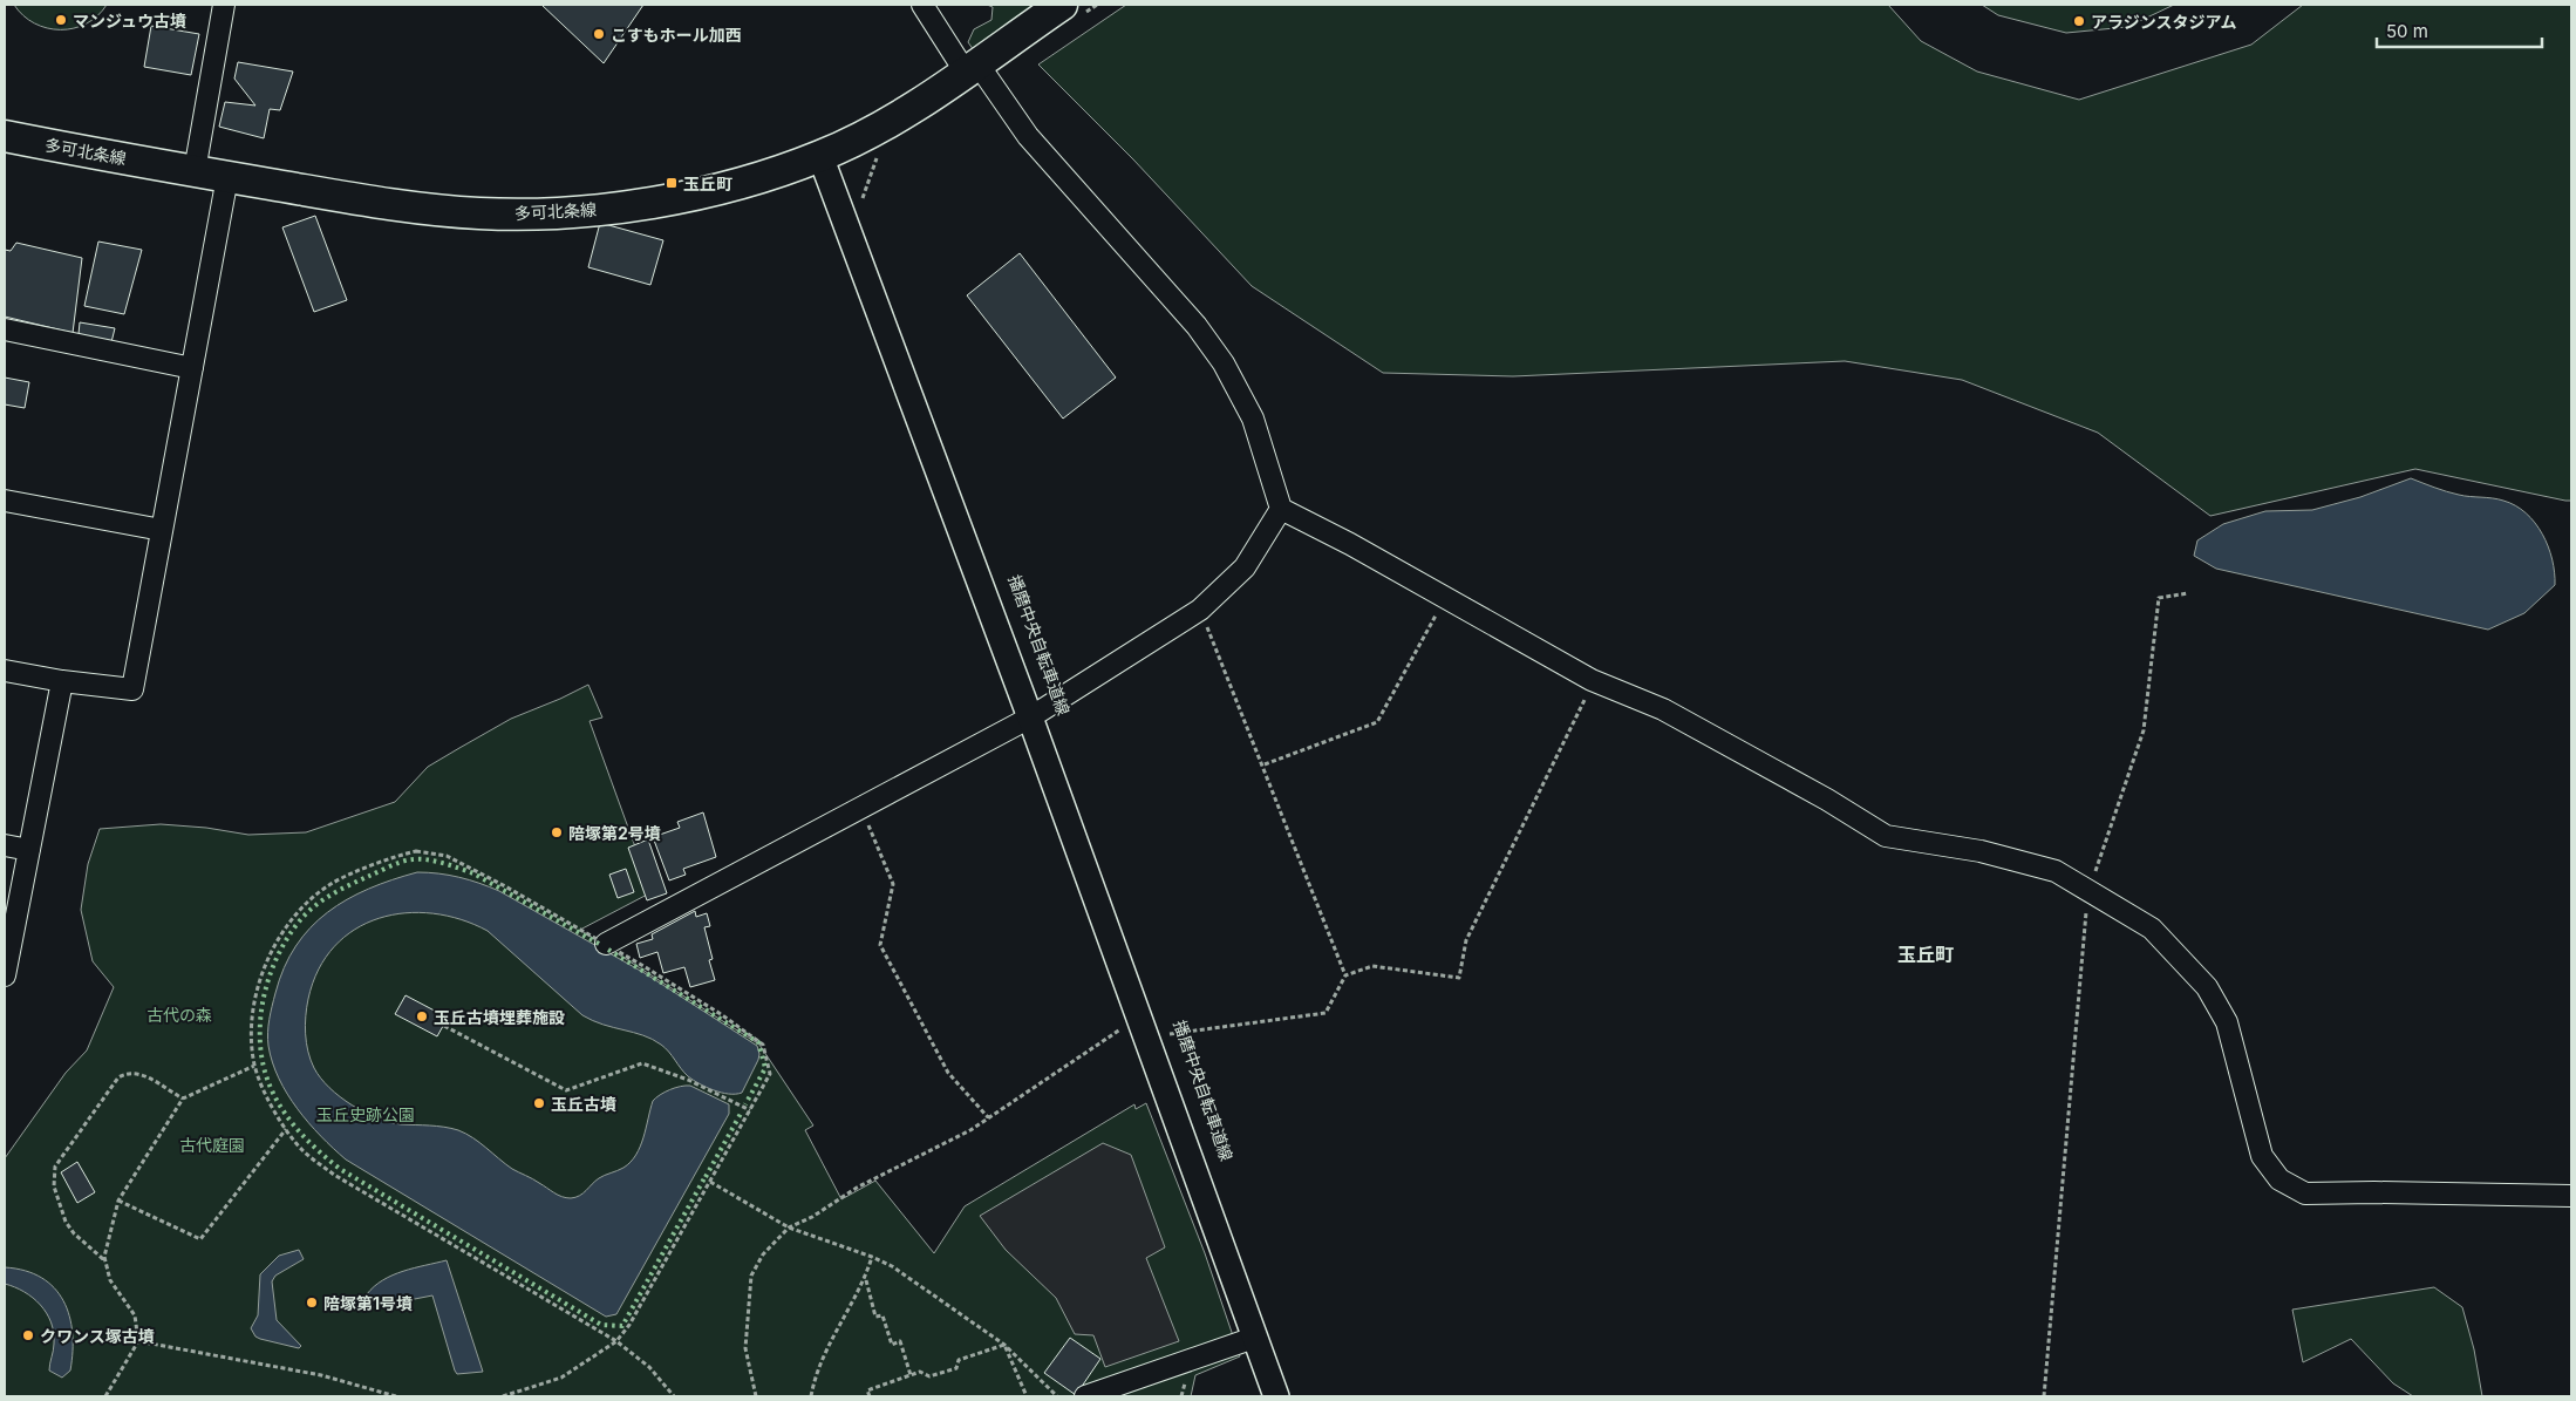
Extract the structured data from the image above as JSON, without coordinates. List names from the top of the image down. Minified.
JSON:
{"streets":{"main road":["多可北条線"],"path":["播磨中央自転車道線"]},"districts":["玉丘町"],"parks":["古代の森","玉丘史跡公園","古代庭園"],"places":{"other":["マンジュウ古墳","アラジンスタジアム","こすもホール加西","陪塚第2号墳","玉丘古墳埋葬施設","玉丘古墳","陪塚第1号墳","クワンス塚古墳"],"transit":["玉丘町"]},"scale_bar":"50 m"}
